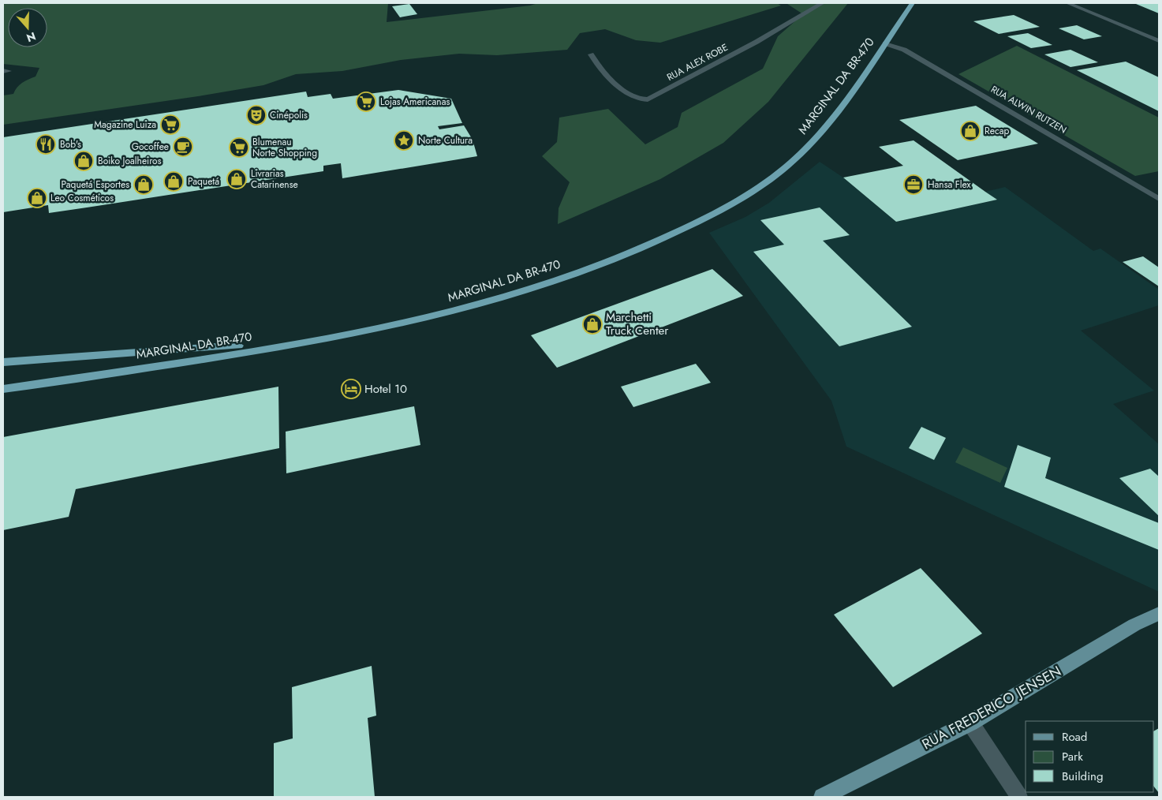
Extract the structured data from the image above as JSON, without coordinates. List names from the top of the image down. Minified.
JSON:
{"streets":{"highway":["MARGINAL DA BR-470"],"main road":["RUA FREDERICO JENSEN"],"street":["RUA ALEX ROBE","RUA ALWIN RUTZEN"]},"crossings":[["MARGINAL DA BR-470","RUA ALWIN RUTZEN"]],"places":{"supermarket":["Lojas Americanas","Magazine Luiza","Blumenau Norte Shopping"],"theatre":["Cinépolis"],"shop":["Recap","Boiko Joalheiros","Livrarias Catarinense","Paquetá","Paquetá Esportes","Leo Cosméticos","Marchetti Truck Center"],"place":["Norte Cultura"],"restaurant":["Bob's"],"cafe":["Gocoffee"],"office":["Hansa Flex"],"hotel":["Hotel 10"]},"legend":["Road","Park","Building"],"north":"bottom"}
